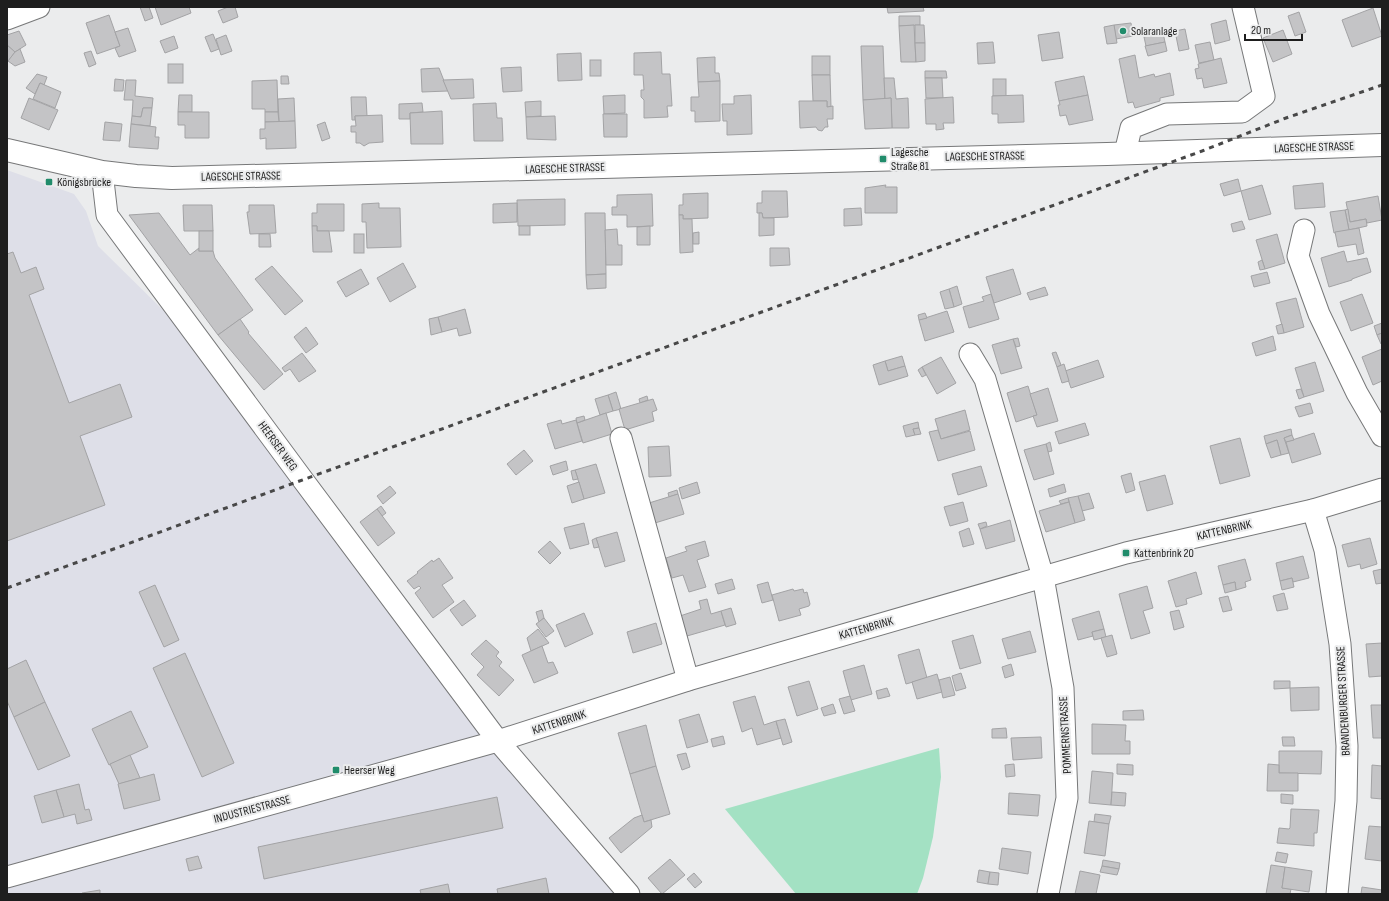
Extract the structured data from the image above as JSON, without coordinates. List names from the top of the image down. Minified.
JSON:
{"streets":{"street":["LAGESCHE STRASSE","HEERSER WEG","KATTENBRINK","BRANDENBURGER STRASSE","POMMERNSTRASSE","INDUSTRIESTRASSE"]},"crossings":[["LAGESCHE STRASSE","HEERSER WEG"],["HEERSER WEG","KATTENBRINK"],["HEERSER WEG","INDUSTRIESTRASSE"],["KATTENBRINK","BRANDENBURGER STRASSE"],["KATTENBRINK","POMMERNSTRASSE"],["KATTENBRINK","INDUSTRIESTRASSE"]],"places":{"other":["Solaranlage"],"transit":["Lagesche Straße 81","Königsbrücke","Kattenbrink 20","Heerser Weg"]},"scale_bar":"20 m"}
